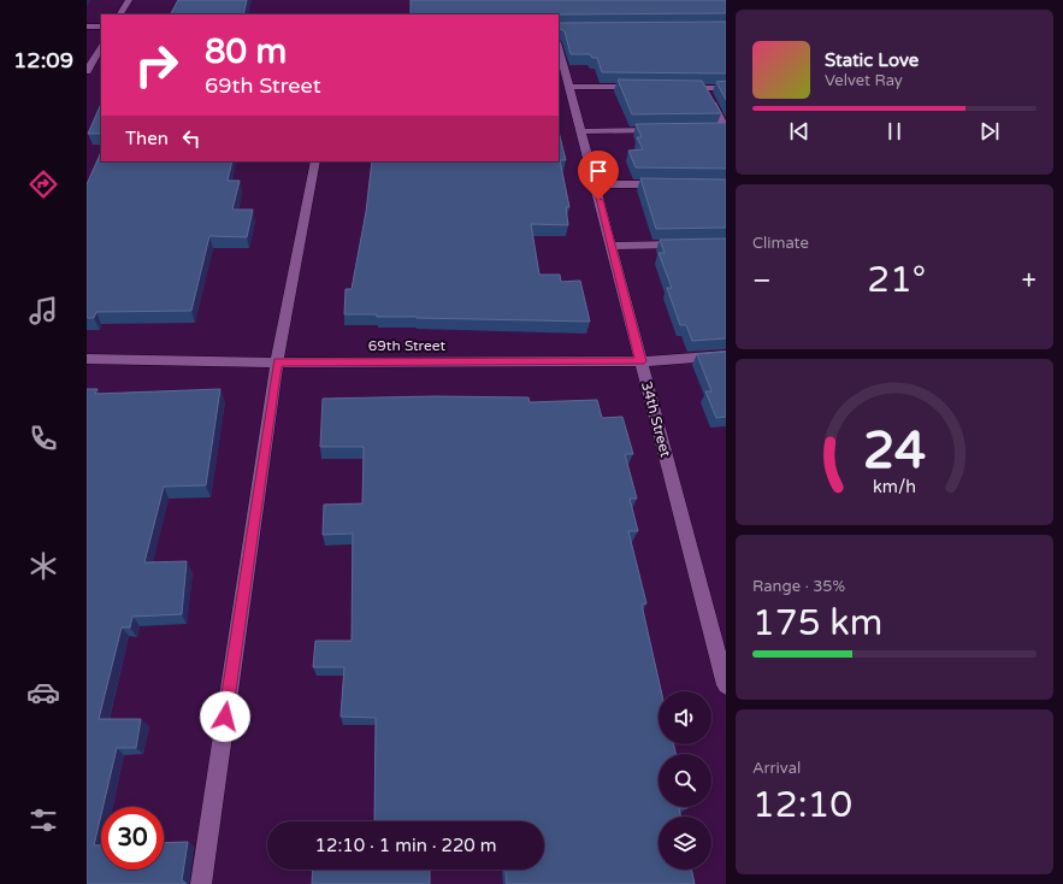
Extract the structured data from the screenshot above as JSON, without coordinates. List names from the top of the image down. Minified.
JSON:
{"streets":{"street":["69th Street","34th Street"]},"crossings":[["69th Street","34th Street"]],"page":{"tabs":"12:09","turn":["80 m","69th Street"],"song":["Static Love","Velvet Ray"],"then":"Then","tile":["Climate",["Range · 35%","175 km"],["Arrival","12:10"]],"heat":["−","21°","+"],"limit":"30","trip":"12:10 · 1 min · 220 m","gauge":["24","km/h"]}}
